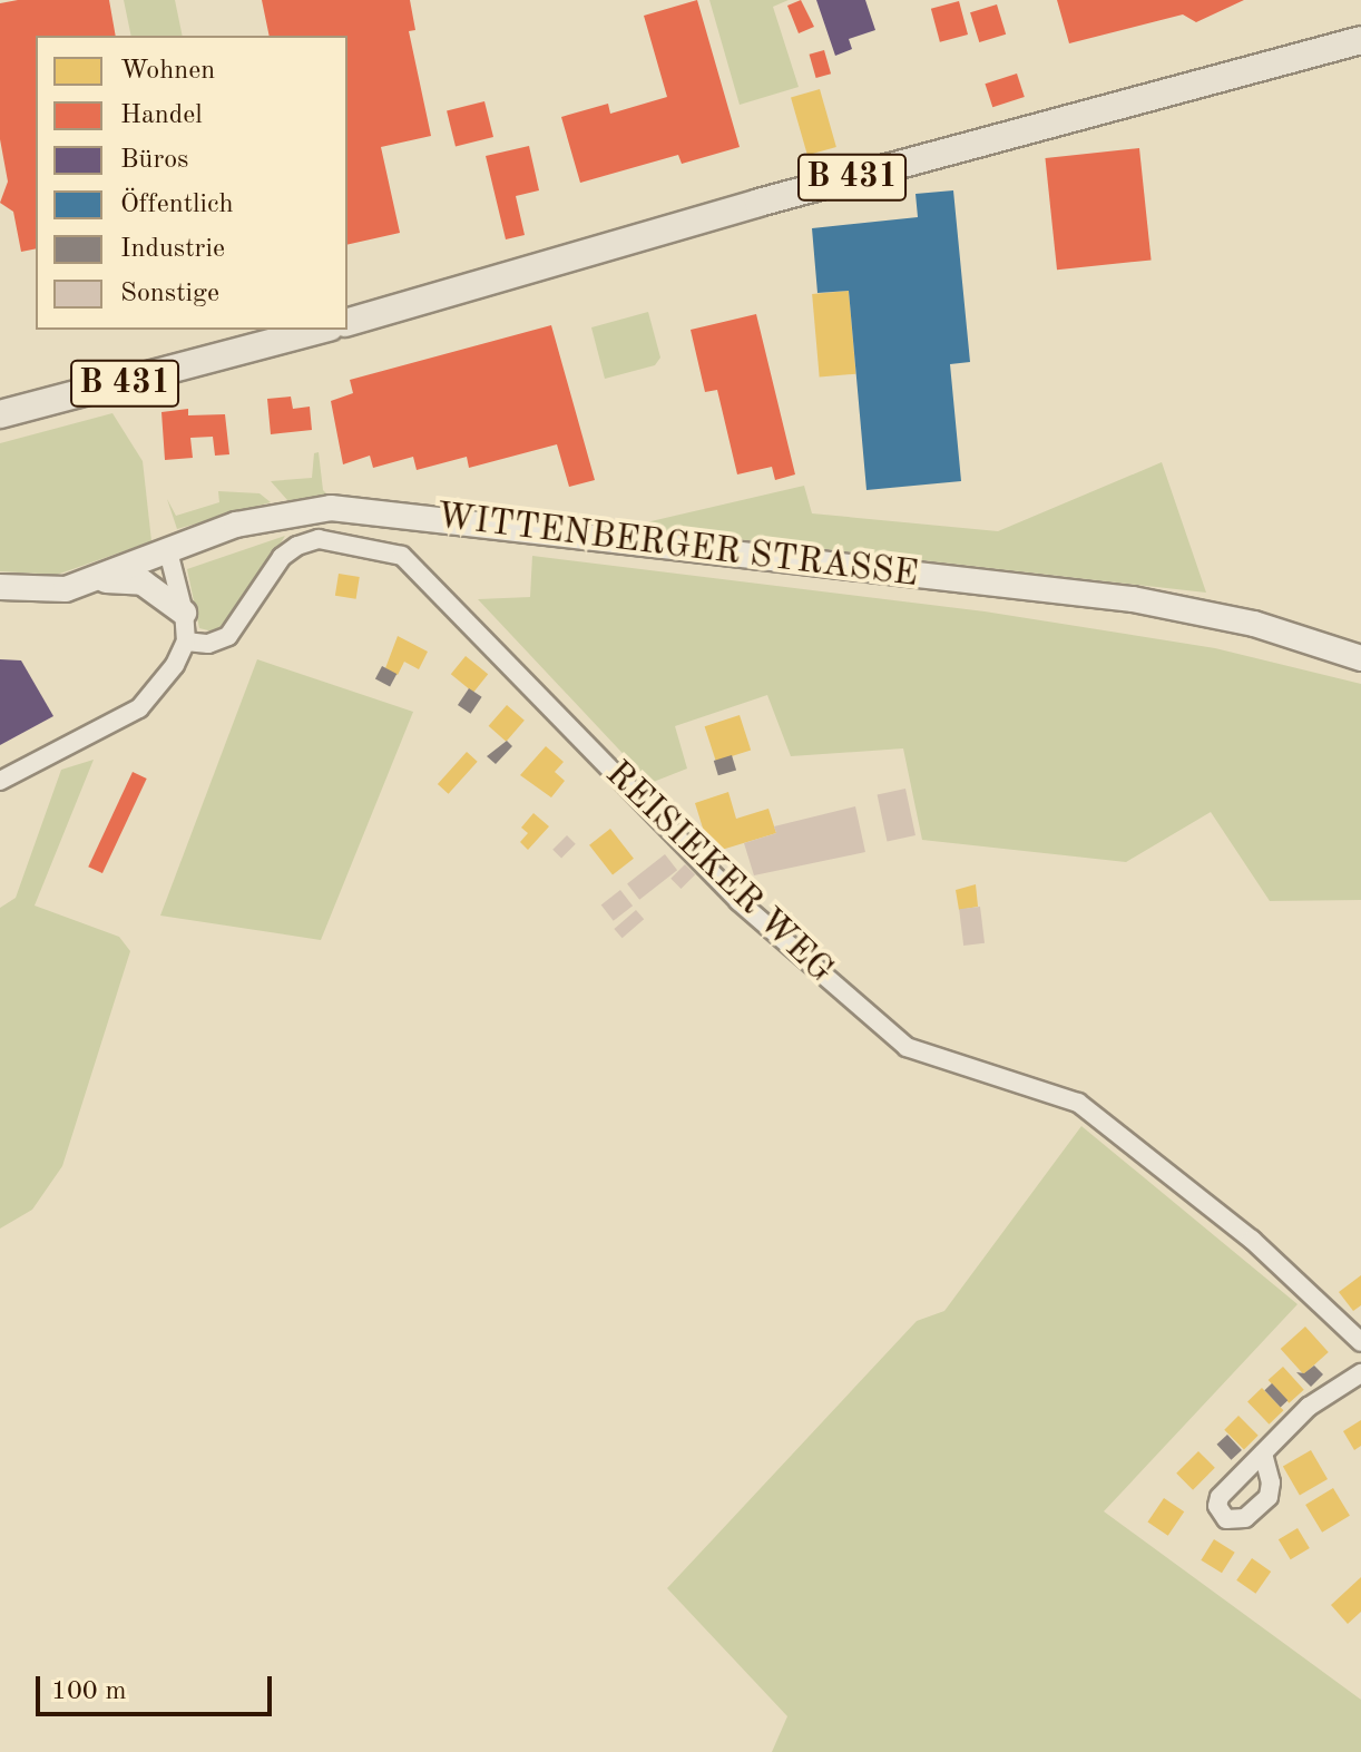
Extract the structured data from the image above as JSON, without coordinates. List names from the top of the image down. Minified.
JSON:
{"streets":{"main road":["B 431","WITTENBERGER STRASSE"],"street":["REISIEKER WEG"]},"legend":["Wohnen","Handel","Büros","Öffentlich","Industrie","Sonstige"],"scale_bar":"100 m"}
